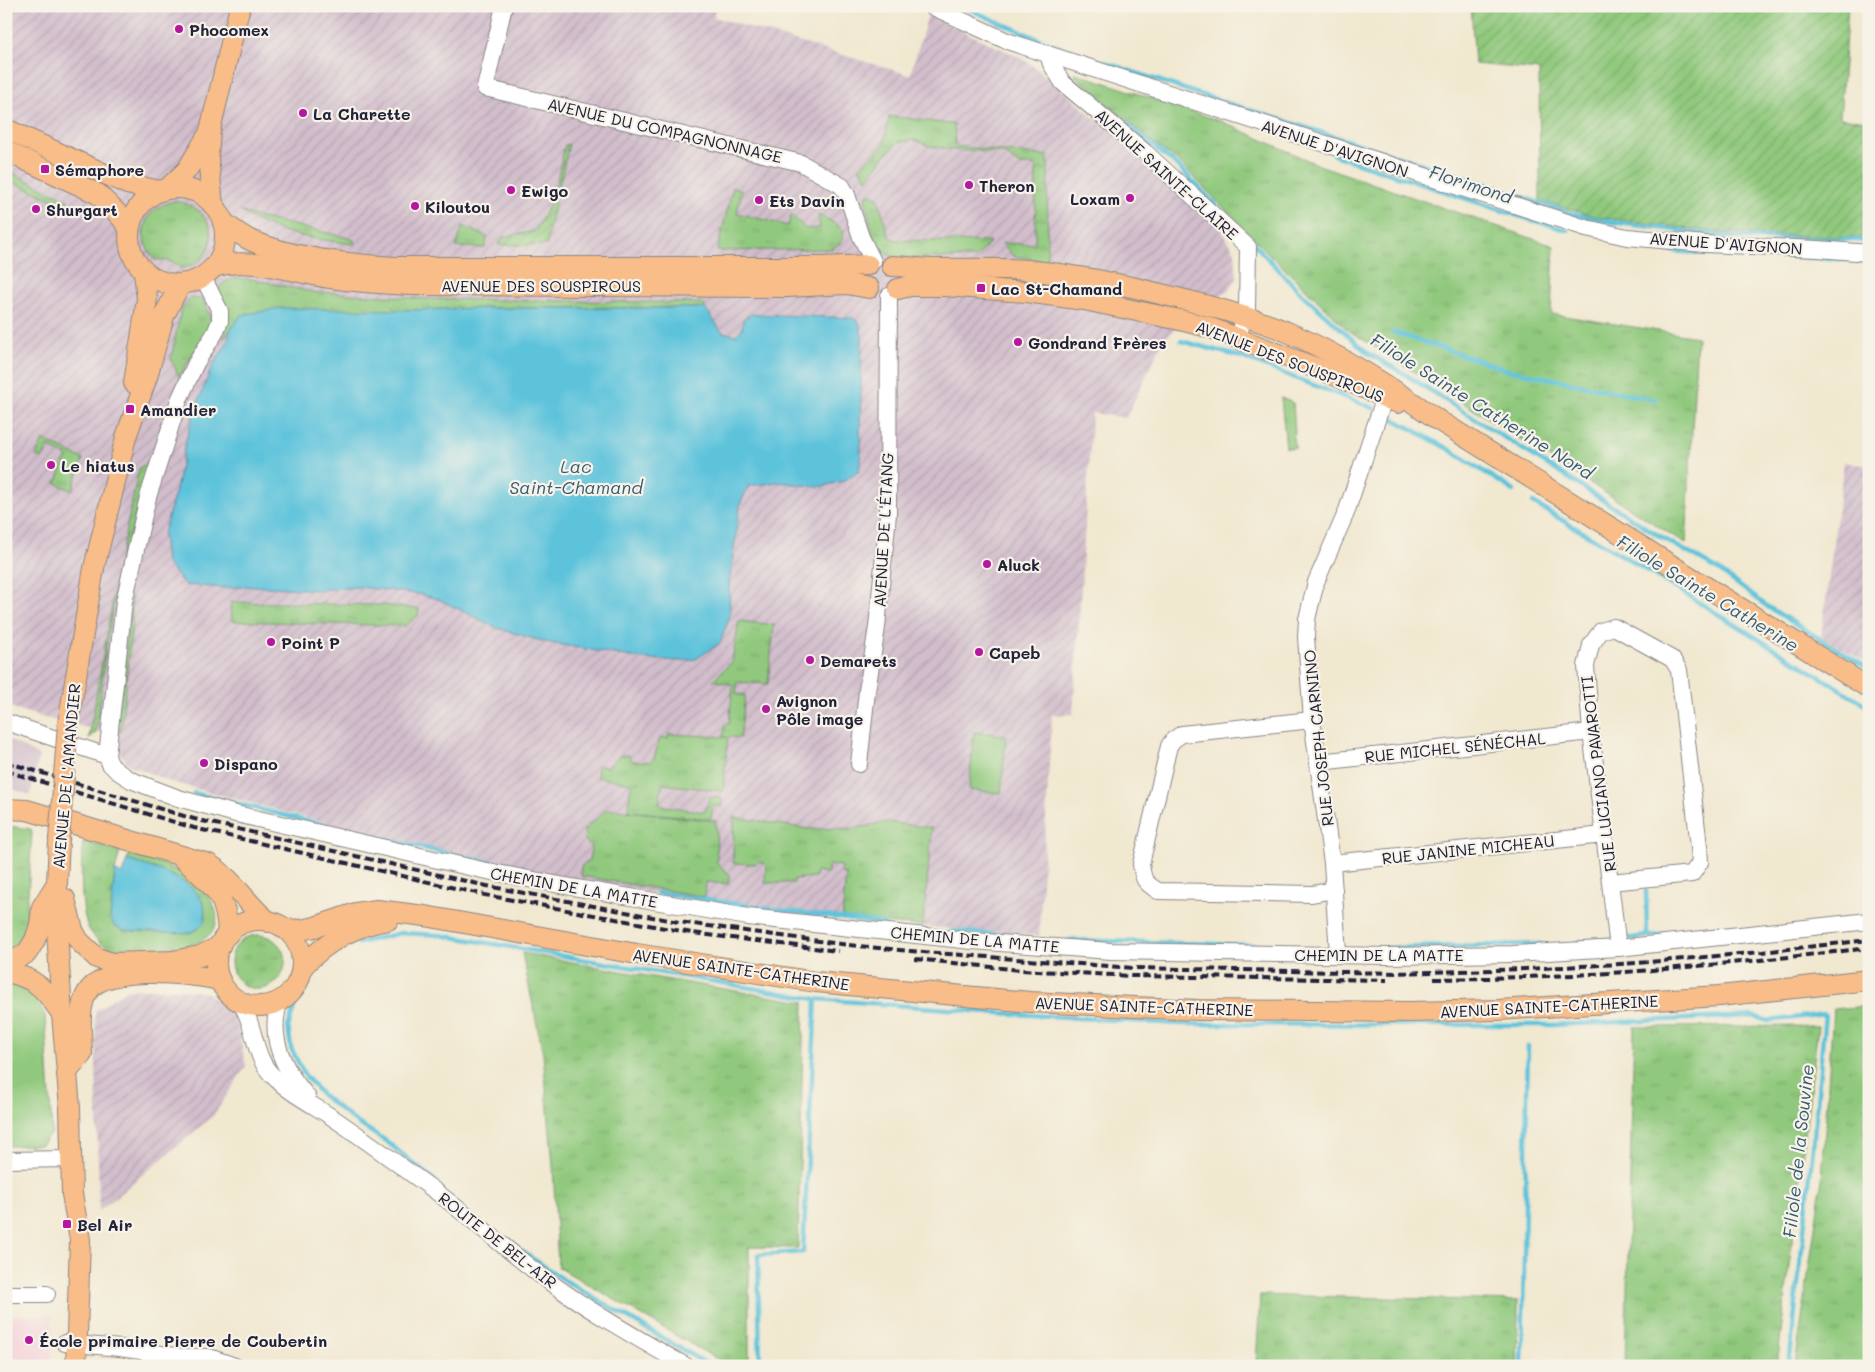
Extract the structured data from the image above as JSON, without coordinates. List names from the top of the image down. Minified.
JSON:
{"streets":{"main road":["AVENUE DES SOUSPIROUS","AVENUE DE L'AMANDIER","AVENUE SAINTE-CATHERINE"],"street":["AVENUE DU COMPAGNONNAGE","AVENUE D'AVIGNON","AVENUE SAINTE-CLAIRE","AVENUE DE L'ÉTANG","RUE JOSEPH CARNINO","RUE MICHEL SÉNÉCHAL","RUE LUCIANO PAVAROTTI","RUE JANINE MICHEAU","CHEMIN DE LA MATTE","ROUTE DE BEL-AIR"]},"crossings":[["AVENUE DU COMPAGNONNAGE","AVENUE DES SOUSPIROUS"],["AVENUE DU COMPAGNONNAGE","AVENUE DE L'ÉTANG"],["AVENUE D'AVIGNON","AVENUE SAINTE-CLAIRE"],["AVENUE SAINTE-CLAIRE","AVENUE DES SOUSPIROUS"],["AVENUE DES SOUSPIROUS","AVENUE DE L'ÉTANG"],["AVENUE DES SOUSPIROUS","RUE JOSEPH CARNINO"],["AVENUE DES SOUSPIROUS","AVENUE DE L'AMANDIER"],["RUE JOSEPH CARNINO","RUE MICHEL SÉNÉCHAL"],["RUE JOSEPH CARNINO","RUE JANINE MICHEAU"],["RUE JOSEPH CARNINO","CHEMIN DE LA MATTE"],["RUE MICHEL SÉNÉCHAL","RUE LUCIANO PAVAROTTI"],["RUE LUCIANO PAVAROTTI","RUE JANINE MICHEAU"],["RUE LUCIANO PAVAROTTI","CHEMIN DE LA MATTE"]],"water":["Florimond","Filiole Sainte Catherine Nord","Lac Saint-Chamand","Filiole Sainte Catherine","Filiole de la Souvine"],"places":{"other":["Phocomex","La Charette","Theron","Ewigo","Loxam","Ets Davin","Kiloutou","Shurgart","Gondrand Frères","Le hiatus","Aluck","Point P","Capeb","Demarets","Avignon Pôle image","Dispano","École primaire Pierre de Coubertin"],"transit":["Sémaphore","Lac St-Chamand","Amandier","Bel Air"]}}
